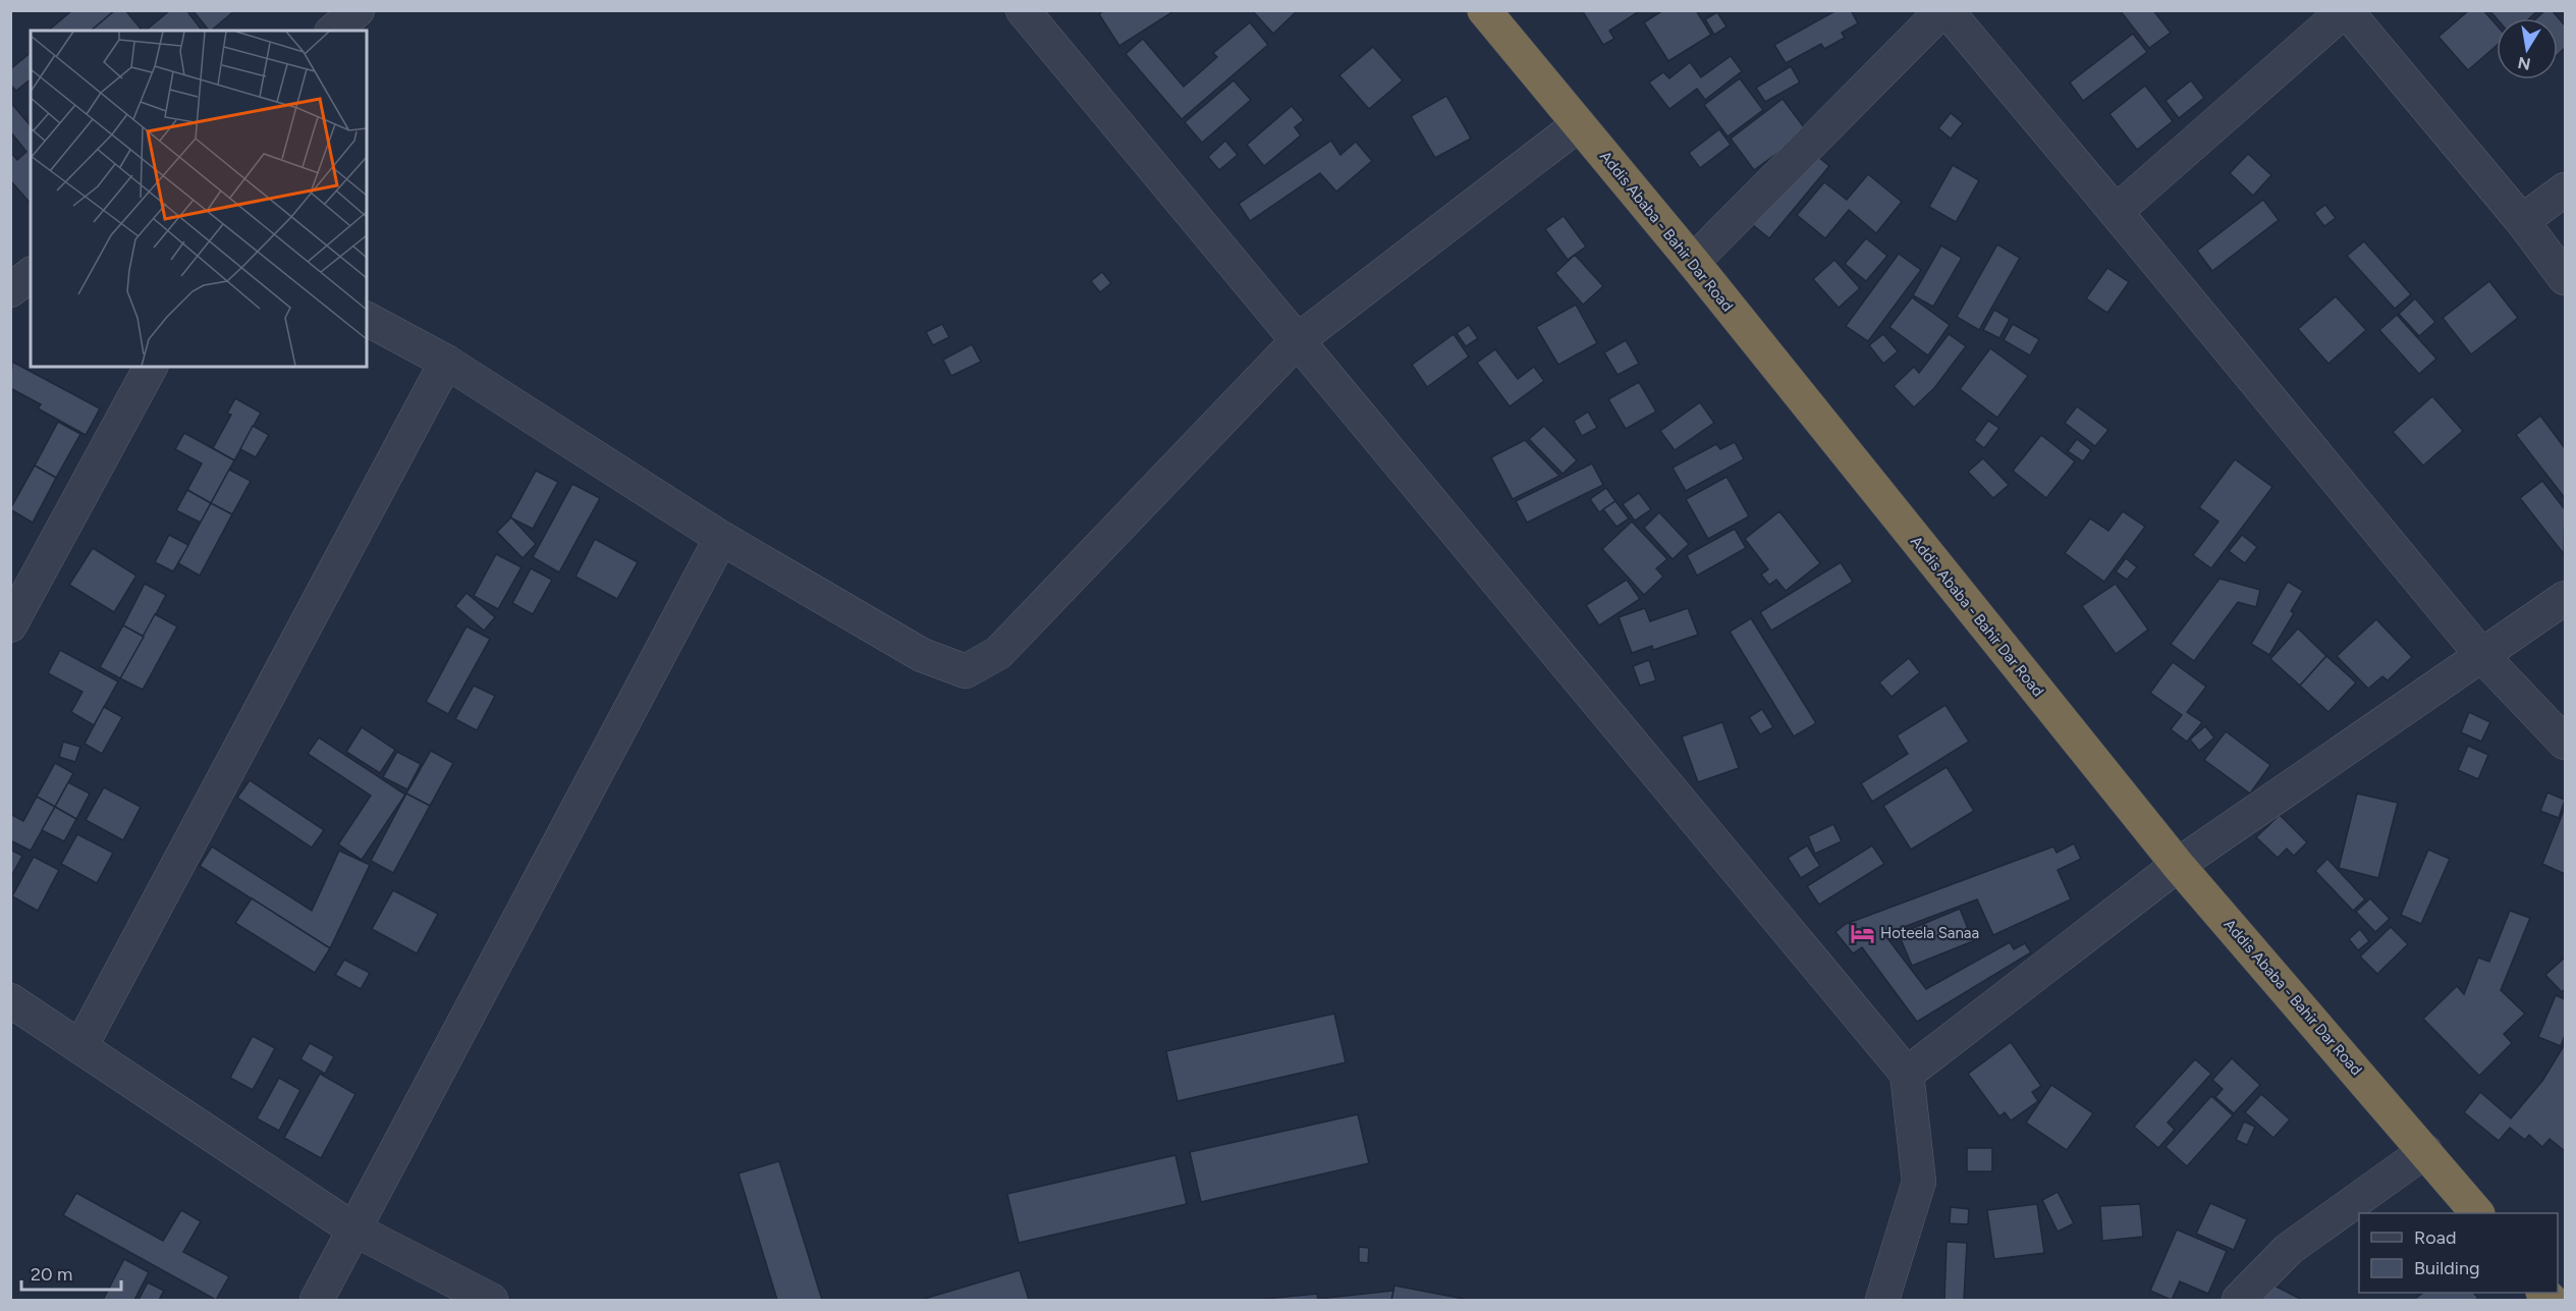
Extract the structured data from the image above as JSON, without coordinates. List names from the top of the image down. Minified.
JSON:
{"streets":{"highway":["Addis Ababa - Bahir Dar Road"]},"places":{"hotel":["Hoteela Sanaa"]},"legend":["Road","Building"],"scale_bar":"20 m","north":"bottom"}
